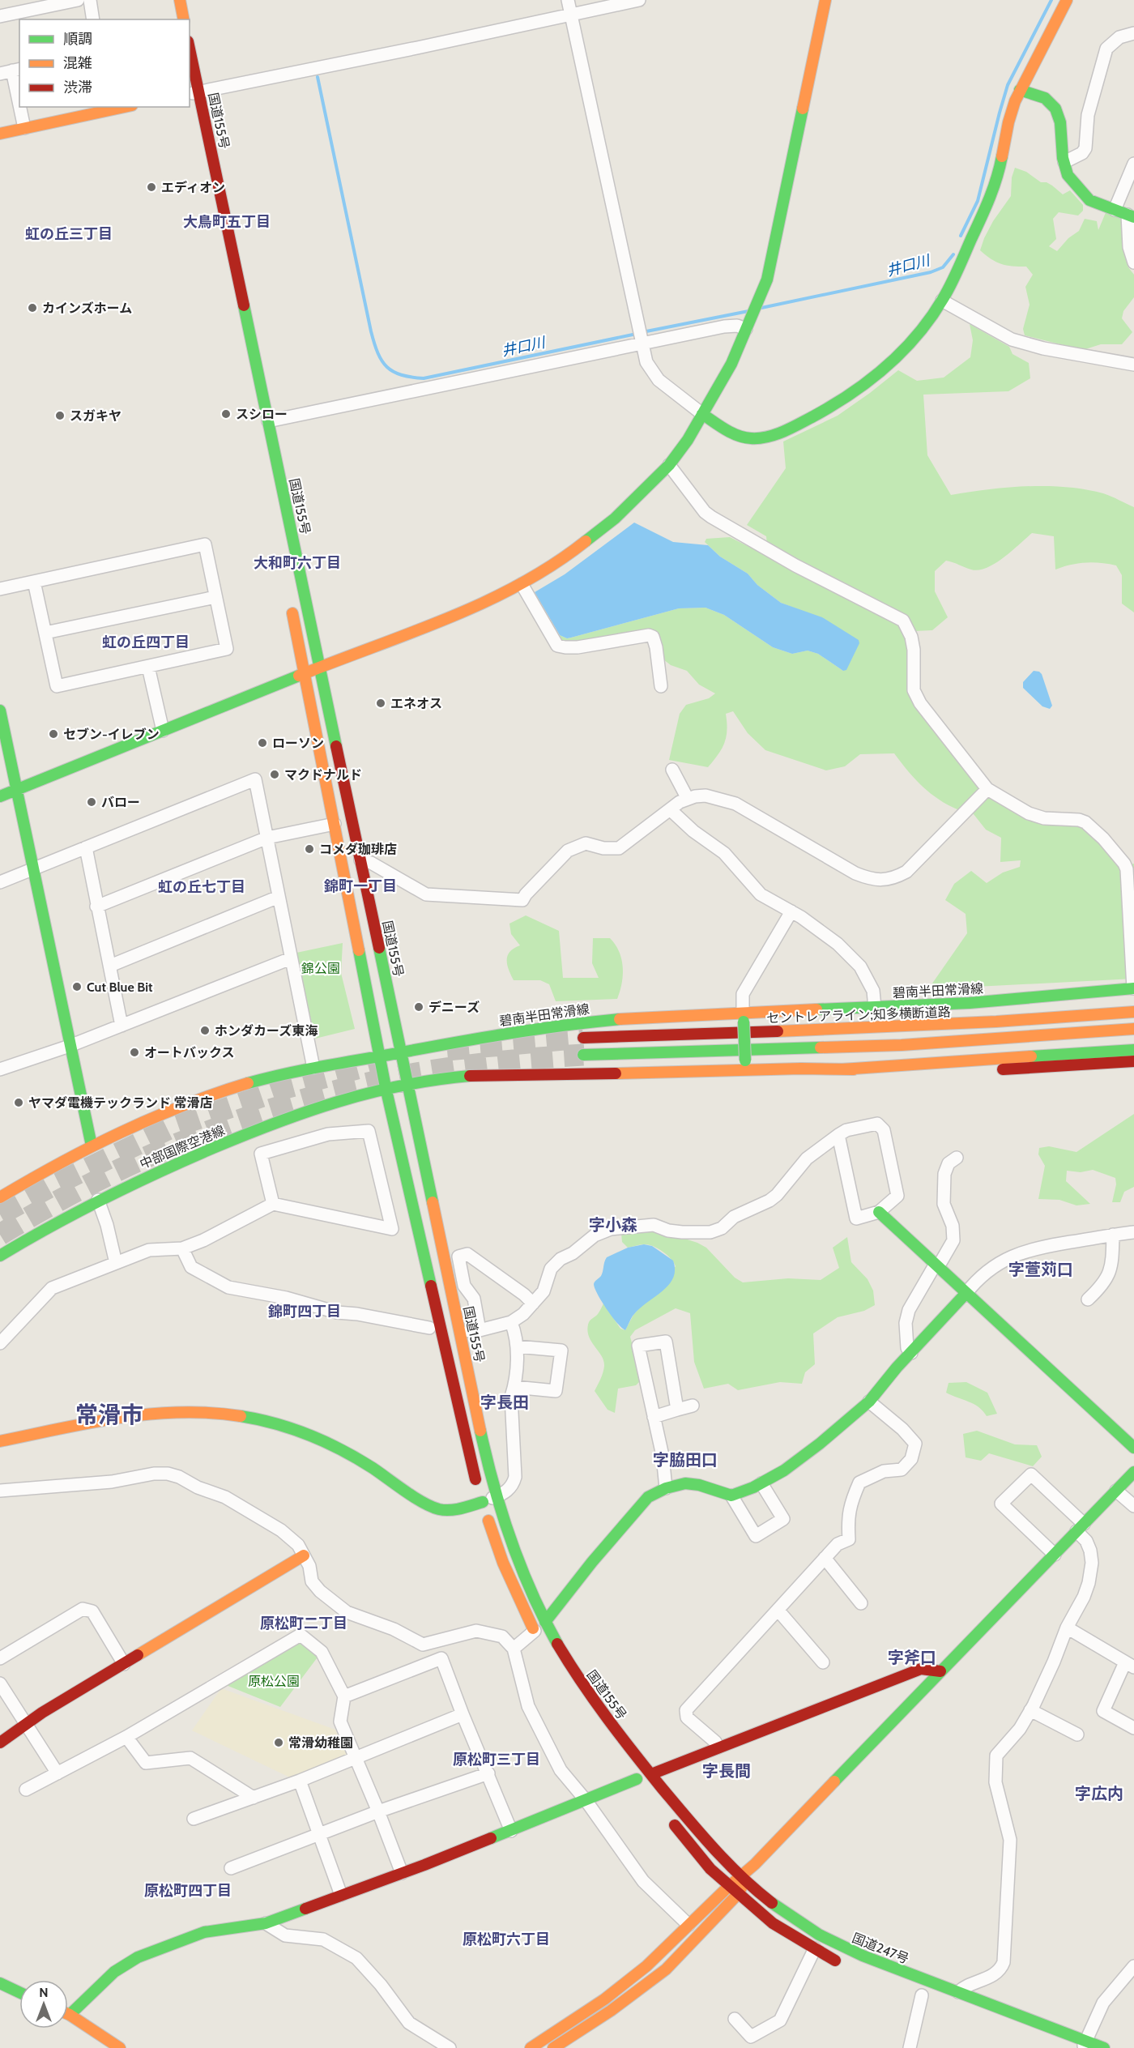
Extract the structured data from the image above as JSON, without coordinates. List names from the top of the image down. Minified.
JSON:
{"streets":{"main road":["国道155号","碧南半田常滑線","セントレアライン;知多横断道路","中部国際空港線","国道247号"]},"crossings":[["国道155号","碧南半田常滑線"],["国道155号","国道247号"]],"districts":["大鳥町五丁目","虹の丘三丁目","大和町六丁目","虹の丘四丁目","錦町一丁目","虹の丘七丁目","字小森","字萱苅口","錦町四丁目","字長田","常滑市","字脇田口","原松町二丁目","字斧口","原松町三丁目","字長間","字広内","原松町四丁目","原松町六丁目"],"water":["井口川"],"parks":["錦公園","原松公園"],"places":["エディオン","カインズホーム","スシロー","スガキヤ","エネオス","セブン-イレブン","ローソン","マクドナルド","バロー","コメダ珈琲店","Cut Blue Bit","デニーズ","ホンダカーズ東海","オートバックス","ヤマダ電機テックランド 常滑店","常滑幼稚園"],"legend":["順調","混雑","渋滞"],"north":"top"}
